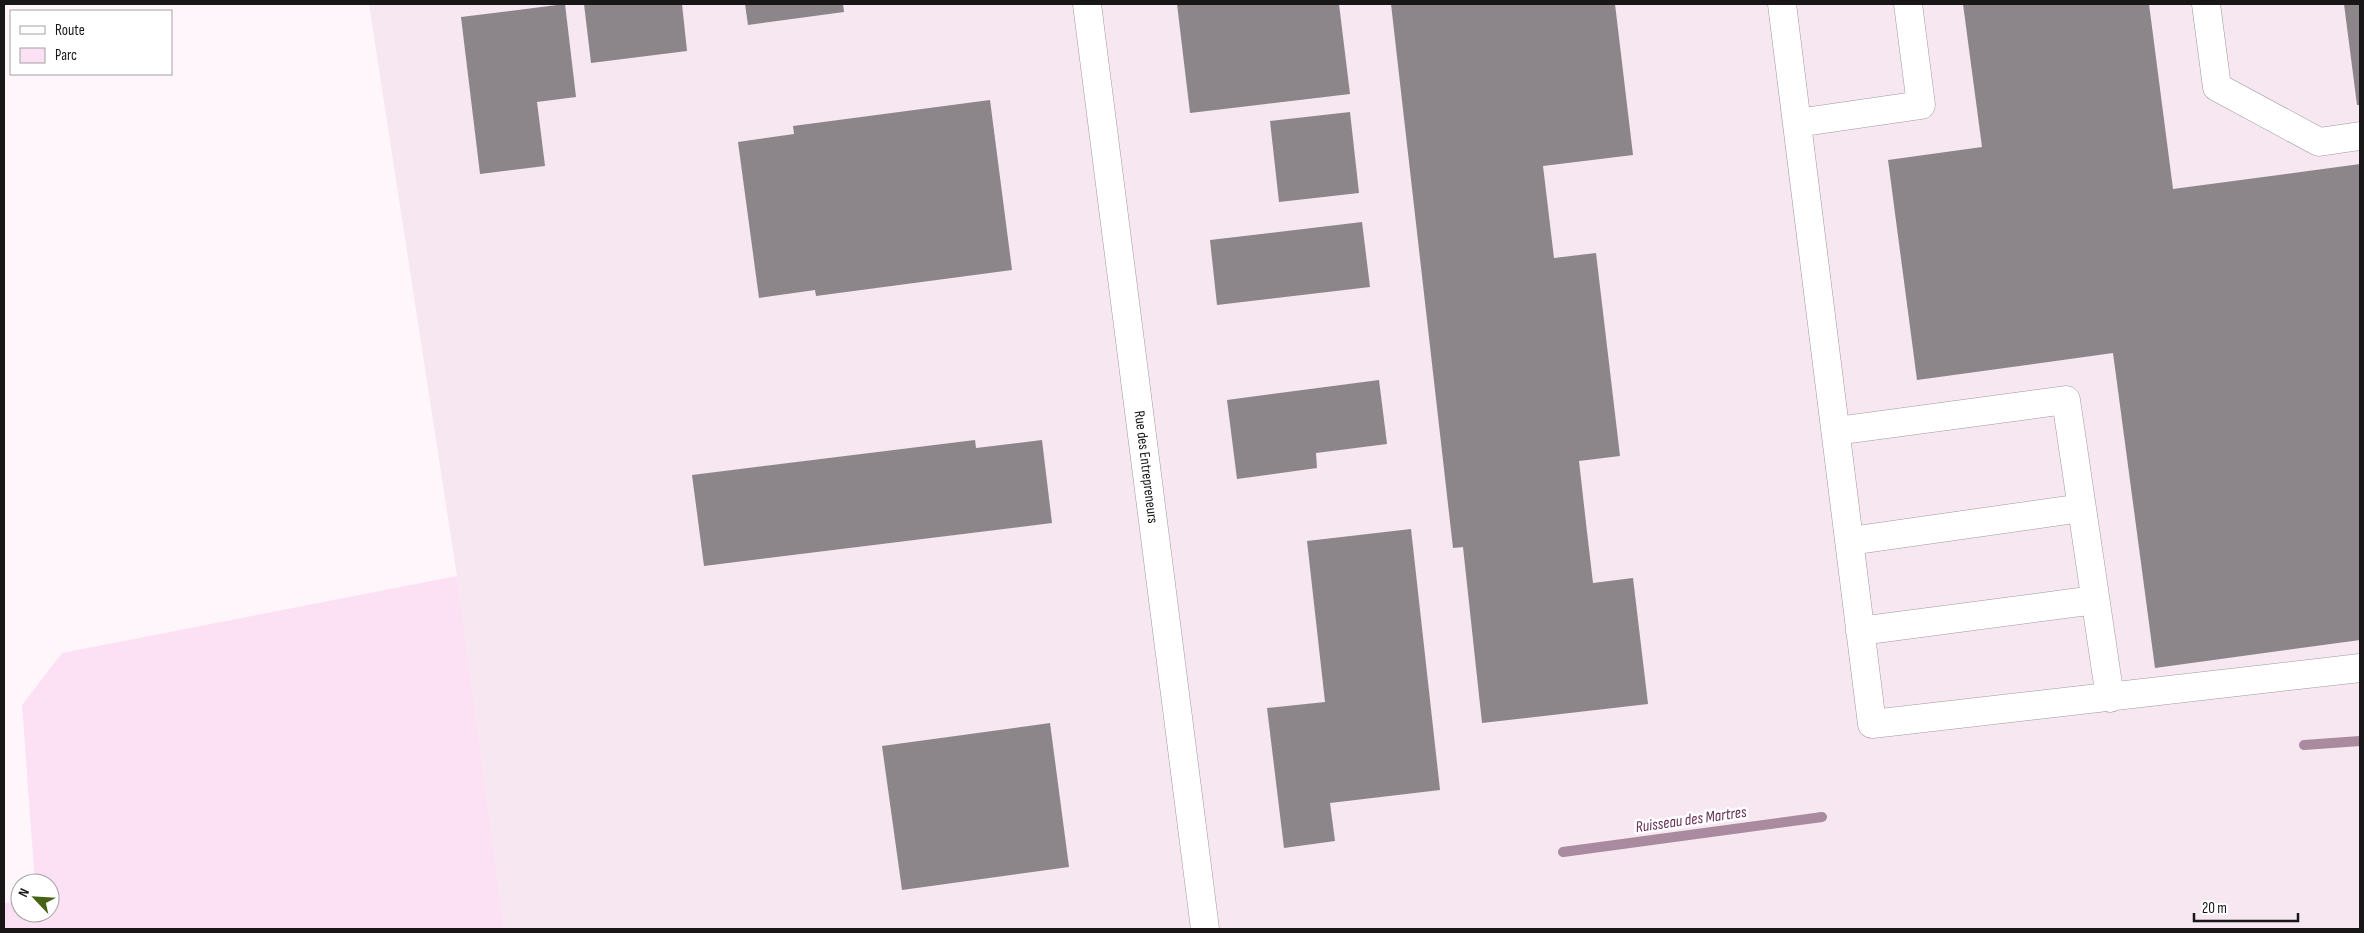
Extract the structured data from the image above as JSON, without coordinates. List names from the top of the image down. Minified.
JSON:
{"streets":{"street":["Rue des Entrepreneurs"]},"water":["Ruisseau des Martres"],"legend":["Route","Parc"],"scale_bar":"20 m","north":"top left"}
